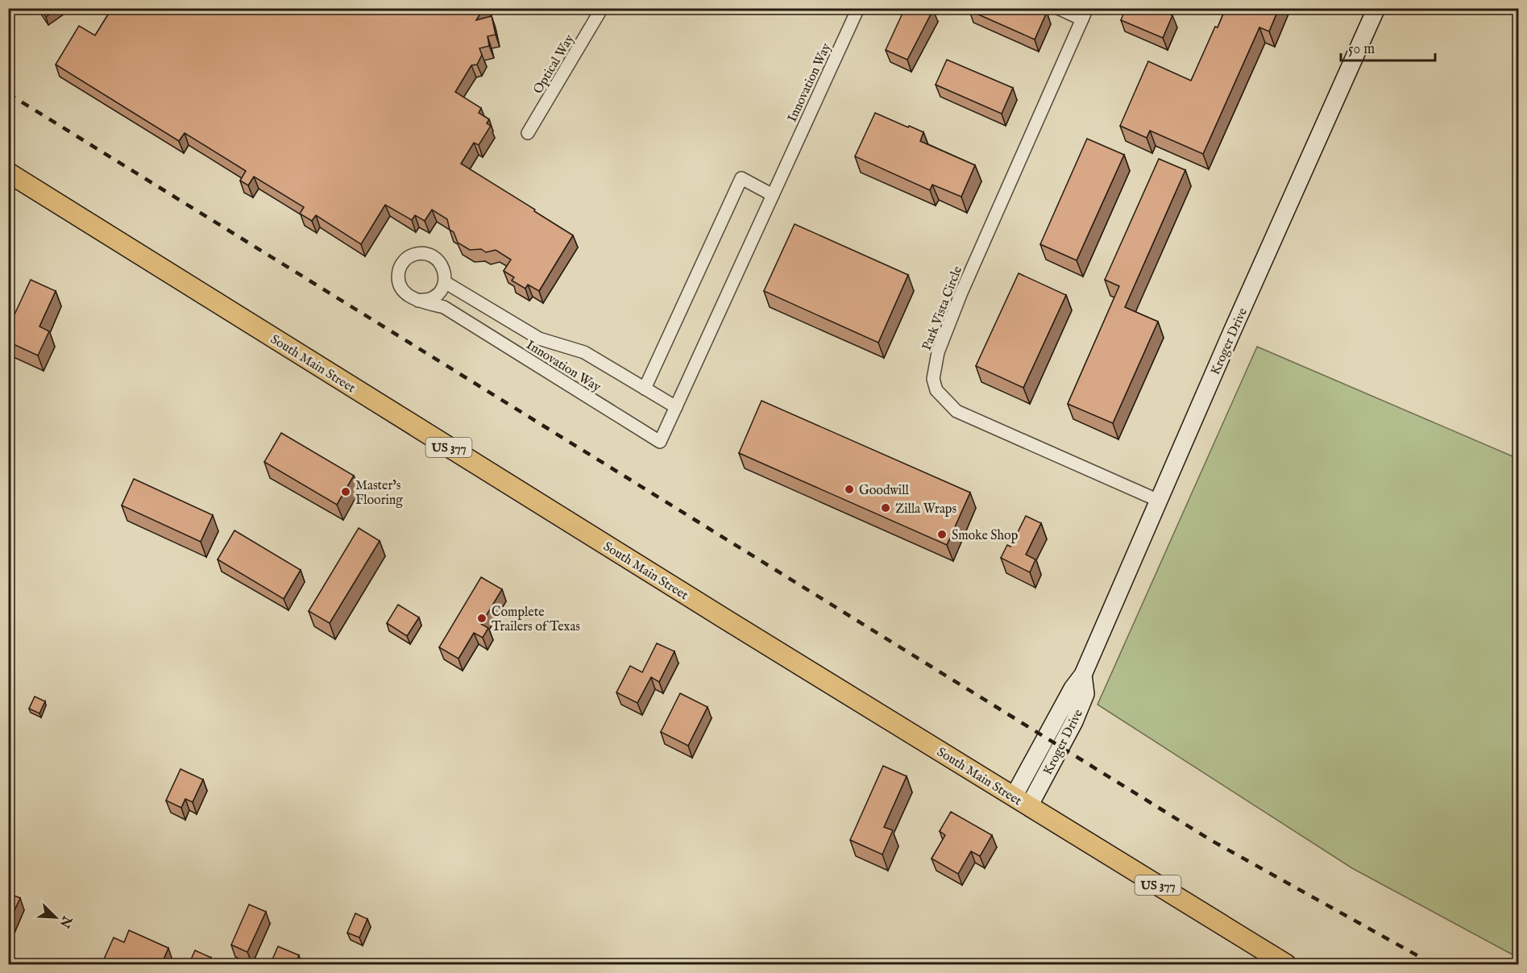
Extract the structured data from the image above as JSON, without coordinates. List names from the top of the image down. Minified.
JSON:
{"streets":{"main road":["Kroger Drive","South Main Street","US 377"],"street":["Optical Way","Innovation Way","Park Vista Circle"]},"crossings":[["Park Vista Circle","Kroger Drive"],["Kroger Drive","South Main Street"]],"places":["Goodwill","Master’s Flooring","Zilla Wraps","Smoke Shop","Complete Trailers of Texas"],"scale_bar":"50 m","north":"bottom right"}
